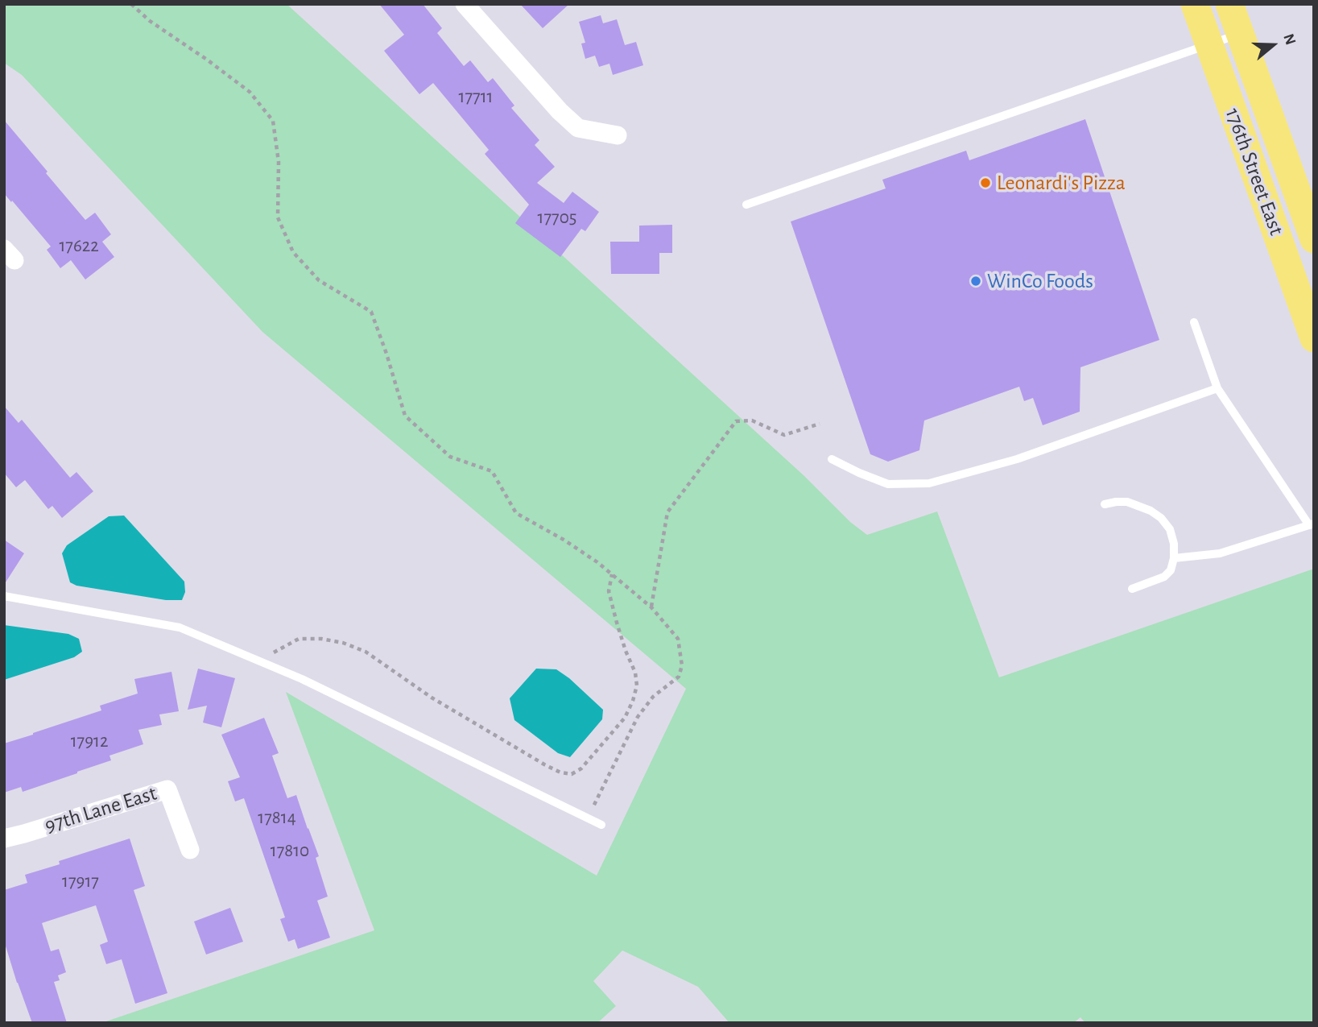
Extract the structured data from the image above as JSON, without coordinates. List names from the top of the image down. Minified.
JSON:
{"streets":{"main road":["176th Street East"],"street":["97th Lane East"]},"places":["Leonardi's Pizza","WinCo Foods"],"house_numbers":["17711","17705","17622","17912","17814","17810","17917"],"north":"right"}
